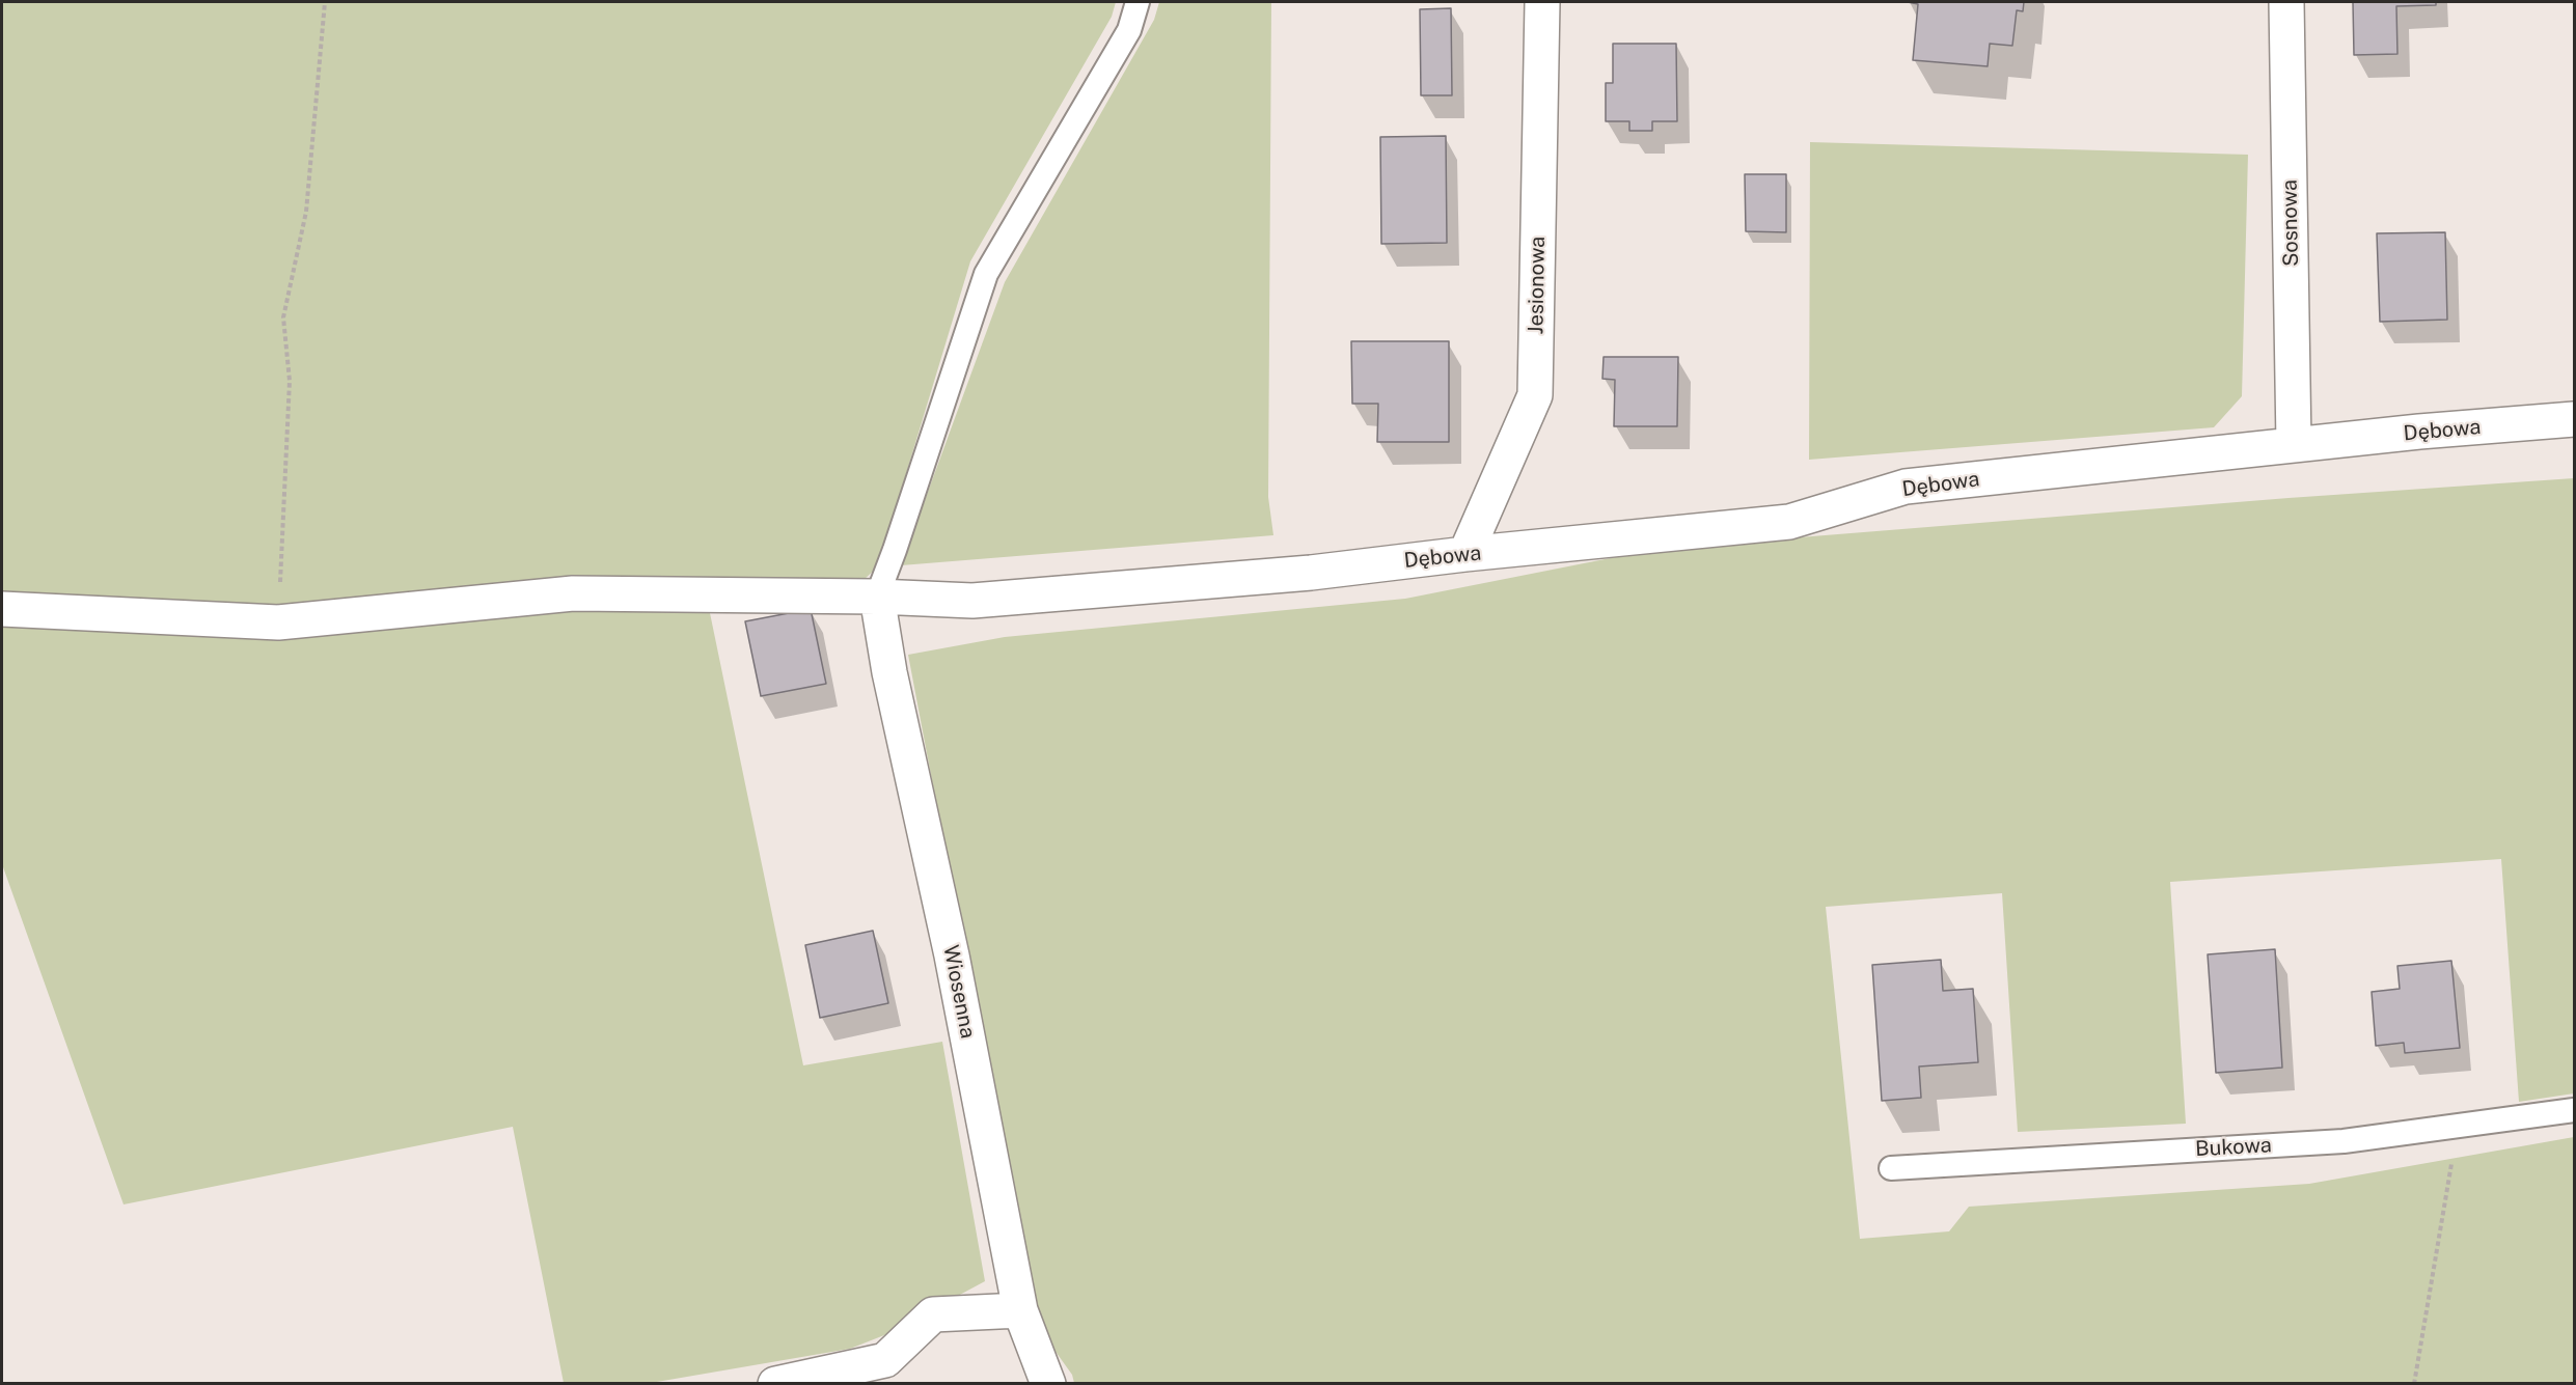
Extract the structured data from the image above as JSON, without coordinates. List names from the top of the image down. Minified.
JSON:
{"streets":{"street":["Sosnowa","Jesionowa","Dębowa","Wiosenna"],"lane":["Bukowa"]},"crossings":[["Sosnowa","Dębowa"],["Jesionowa","Dębowa"],["Dębowa","Wiosenna"]]}
